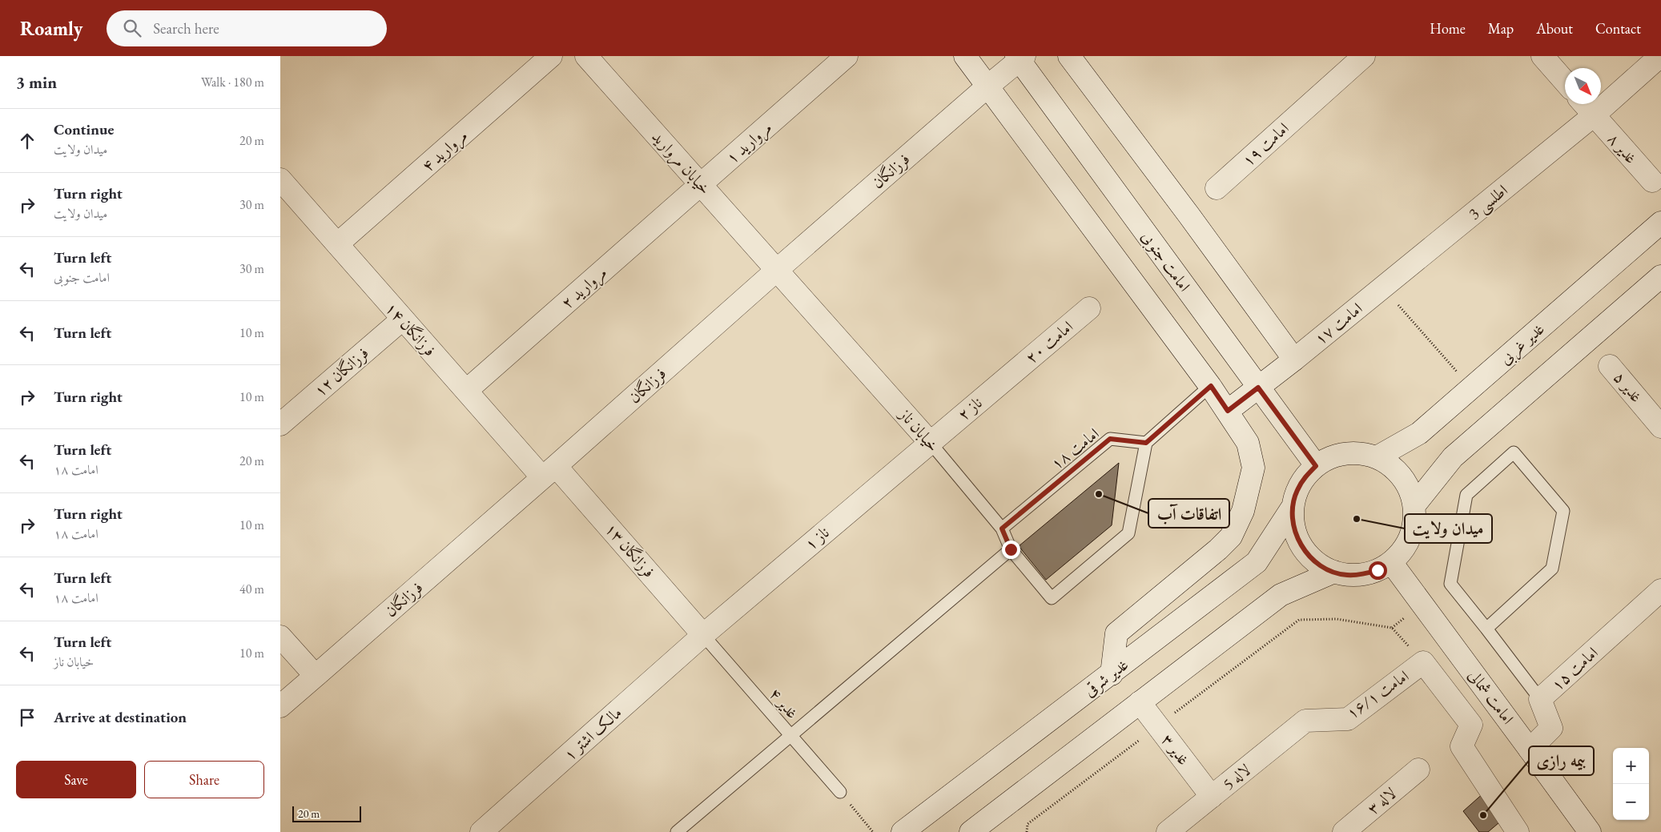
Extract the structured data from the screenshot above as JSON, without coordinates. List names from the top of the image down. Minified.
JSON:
{"streets":{"street":["مروارید ۱","امامت ۱۹","غدیر ۸","مروارید ۴","خیابان مروارید","فرزانگان","اطلسی 3","امامت جنوبی","مروارید ۲","امامت ۱۷","فرزانگان ۱۴","امامت ۲۰","غدیر غربی","فرزانگان ۱۲","غدیر ۵","ناز ۲","خیابان ناز","ناز ۱","فرزانگان ۱۳","امامت ۱۵","غدیر شرقی","امامت ۱۶/۱","امامت شمالی","مالک اشتر ۱","غدیر ۳","لاله 5","لاله ۳"],"lane":["امامت ۱۸","غدیر ۴"]},"crossings":[["مروارید ۱","خیابان مروارید"],["مروارید ۱","مروارید ۲"],["غدیر ۸","اطلسی 3"],["مروارید ۴","فرزانگان ۱۴"],["خیابان مروارید","فرزانگان"],["خیابان مروارید","مروارید ۲"],["خیابان مروارید","خیابان ناز"],["فرزانگان","امامت جنوبی"],["فرزانگان","فرزانگان ۱۴"],["فرزانگان","خیابان ناز"],["فرزانگان","فرزانگان ۱۳"],["اطلسی 3","امامت ۱۷"],["امامت جنوبی","امامت ۱۷"],["امامت جنوبی","غدیر غربی"],["امامت جنوبی","غدیر شرقی"],["امامت جنوبی","امامت شمالی"],["مروارید ۲","فرزانگان ۱۴"],["فرزانگان ۱۴","فرزانگان ۱۲"],["فرزانگان ۱۴","فرزانگان ۱۳"],["امامت ۲۰","ناز ۲"],["غدیر غربی","غدیر شرقی"],["غدیر غربی","امامت شمالی"],["ناز ۲","خیابان ناز"],["ناز ۲","ناز ۱"],["خیابان ناز","امامت ۱۸"],["خیابان ناز","ناز ۱"],["ناز ۱","فرزانگان ۱۳"],["ناز ۱","غدیر ۴"],["ناز ۱","مالک اشتر ۱"],["فرزانگان ۱۳","غدیر ۴"],["فرزانگان ۱۳","مالک اشتر ۱"],["امامت ۱۵","امامت شمالی"],["غدیر شرقی","امامت شمالی"],["امامت ۱۶/۱","لاله 5"],["غدیر ۴","مالک اشتر ۱"],["غدیر ۳","لاله 5"]],"places":["اتفاقات آب","میدان ولایت","بیمه رازی"],"scale_bar":"20 m","north":"bottom right","page":{"header":"Roamly","search":"Search here","nav":["Home","Map","About","Contact"],"heading":["3 min","Walk · 180 m"],"list":[["Continue","میدان ولایت","20 m"],["Turn right","میدان ولایت","30 m"],["Turn left","امامت جنوبی","30 m"],["Turn left","10 m"],["Turn right","10 m"],["Turn left","امامت ۱۸","20 m"],["Turn right","امامت ۱۸","10 m"],["Turn left","امامت ۱۸","40 m"],["Turn left","خیابان ناز","10 m"],"Arrive at destination"],"map_buttons":["+","−"],"buttons":["Save","Share"],"scale":"20 m"}}
